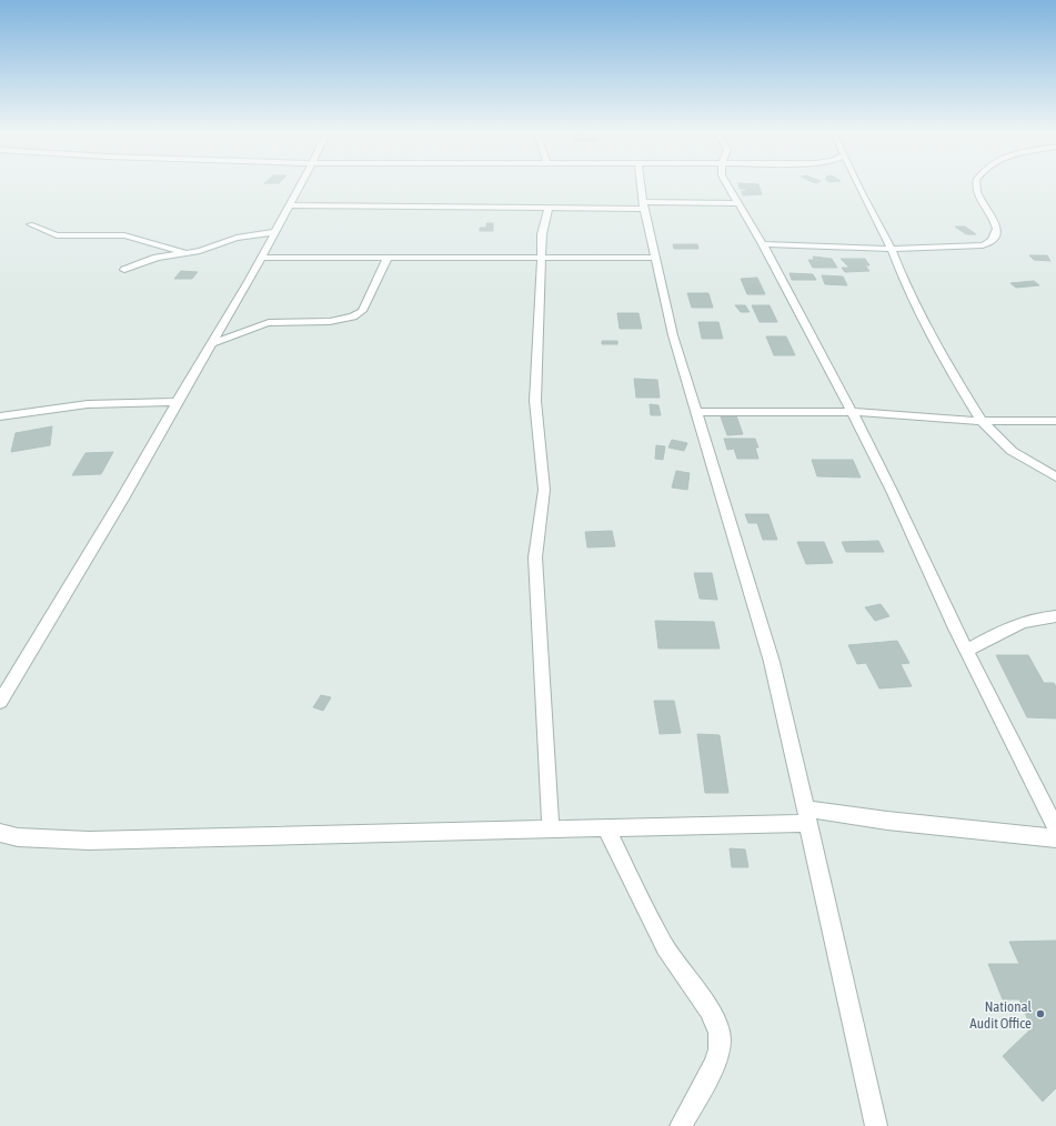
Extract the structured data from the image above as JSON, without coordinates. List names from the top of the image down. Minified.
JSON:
{"places":["National Audit Office"]}
